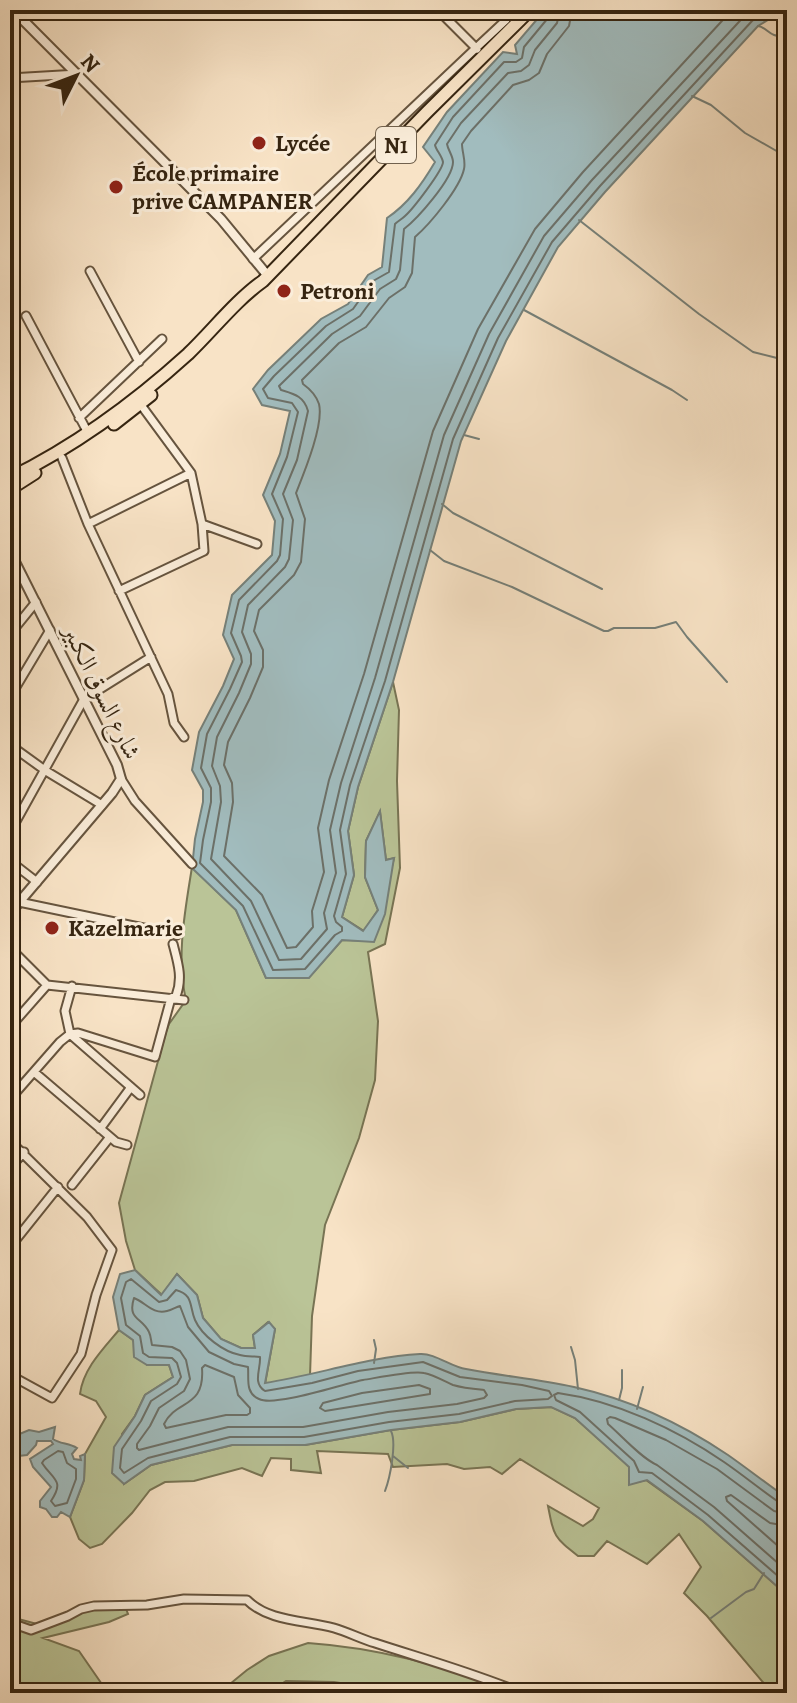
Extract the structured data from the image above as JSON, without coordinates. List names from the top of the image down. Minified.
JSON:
{"streets":{"highway":["N1"],"street":["شارع السوق الكبير"]},"places":["Lycée","École primaire prive CAMPANER","Petroni","Kazelmarie"],"north":"top right"}
